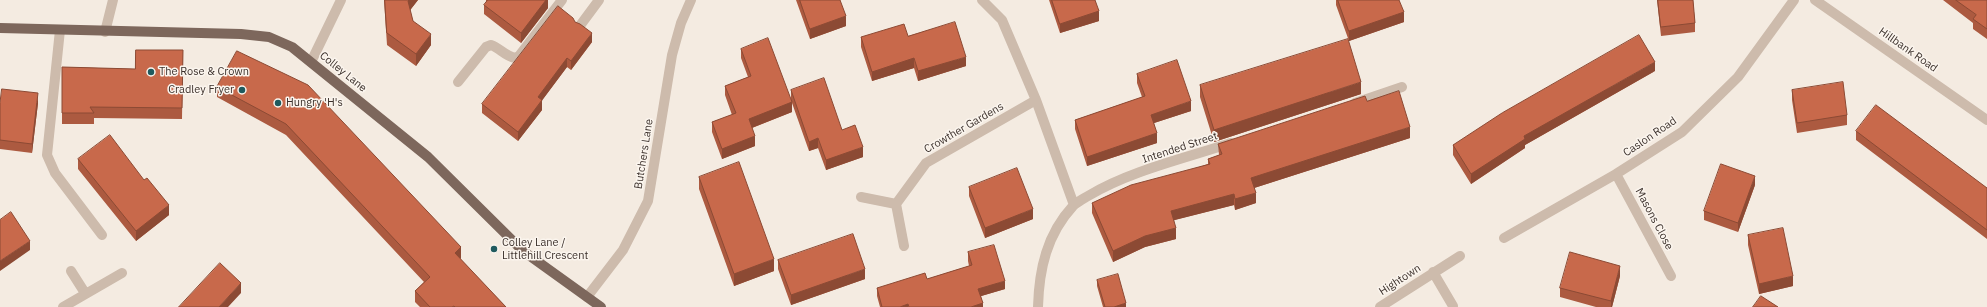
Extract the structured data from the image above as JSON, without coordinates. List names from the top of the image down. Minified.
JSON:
{"streets":{"main road":["Colley Lane"],"street":["Hillbank Road","Crowther Gardens","Caslon Road","Intended Street","Butchers Lane","Masons Close","Hightown"]},"crossings":[["Colley Lane","Butchers Lane"],["Caslon Road","Masons Close"]],"places":["The Rose & Crown","Cradley Fryer","Hungry 'H's","Colley Lane / Littlehill Crescent"]}
